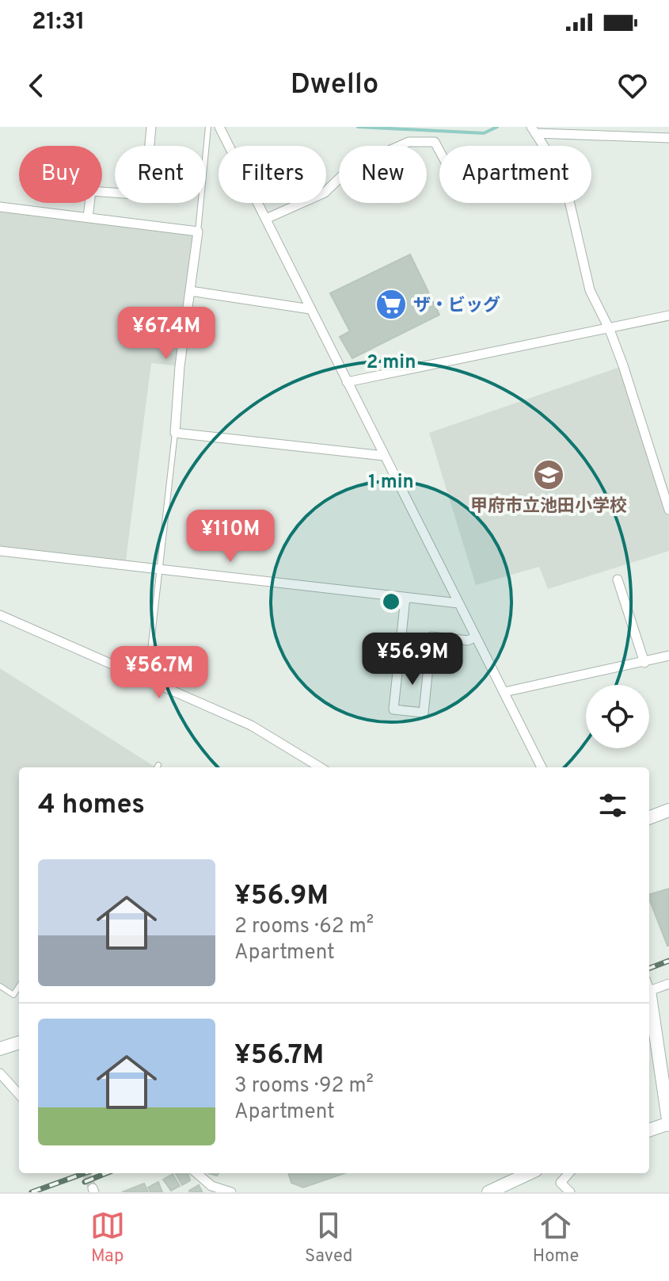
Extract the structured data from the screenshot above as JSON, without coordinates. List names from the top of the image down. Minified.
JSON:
{"places":{"supermarket":["ザ・ビッグ"],"school or university":["甲府市立池田小学校"]},"page":{"status":"21:31","header":"Dwello","chip":["Buy","Rent","Filters","New","Apartment"],"price":["¥67.4M","¥110M","¥56.9M","¥56.7M"],"heading":"4 homes","list":[{"name":"¥56.9M","note":"2 rooms · 62 m² · Apartment"},{"name":"¥56.7M","note":"3 rooms · 92 m² · Apartment"}],"tabs":["Map","Saved","Home"]},"rings":["2 min","1 min"]}
